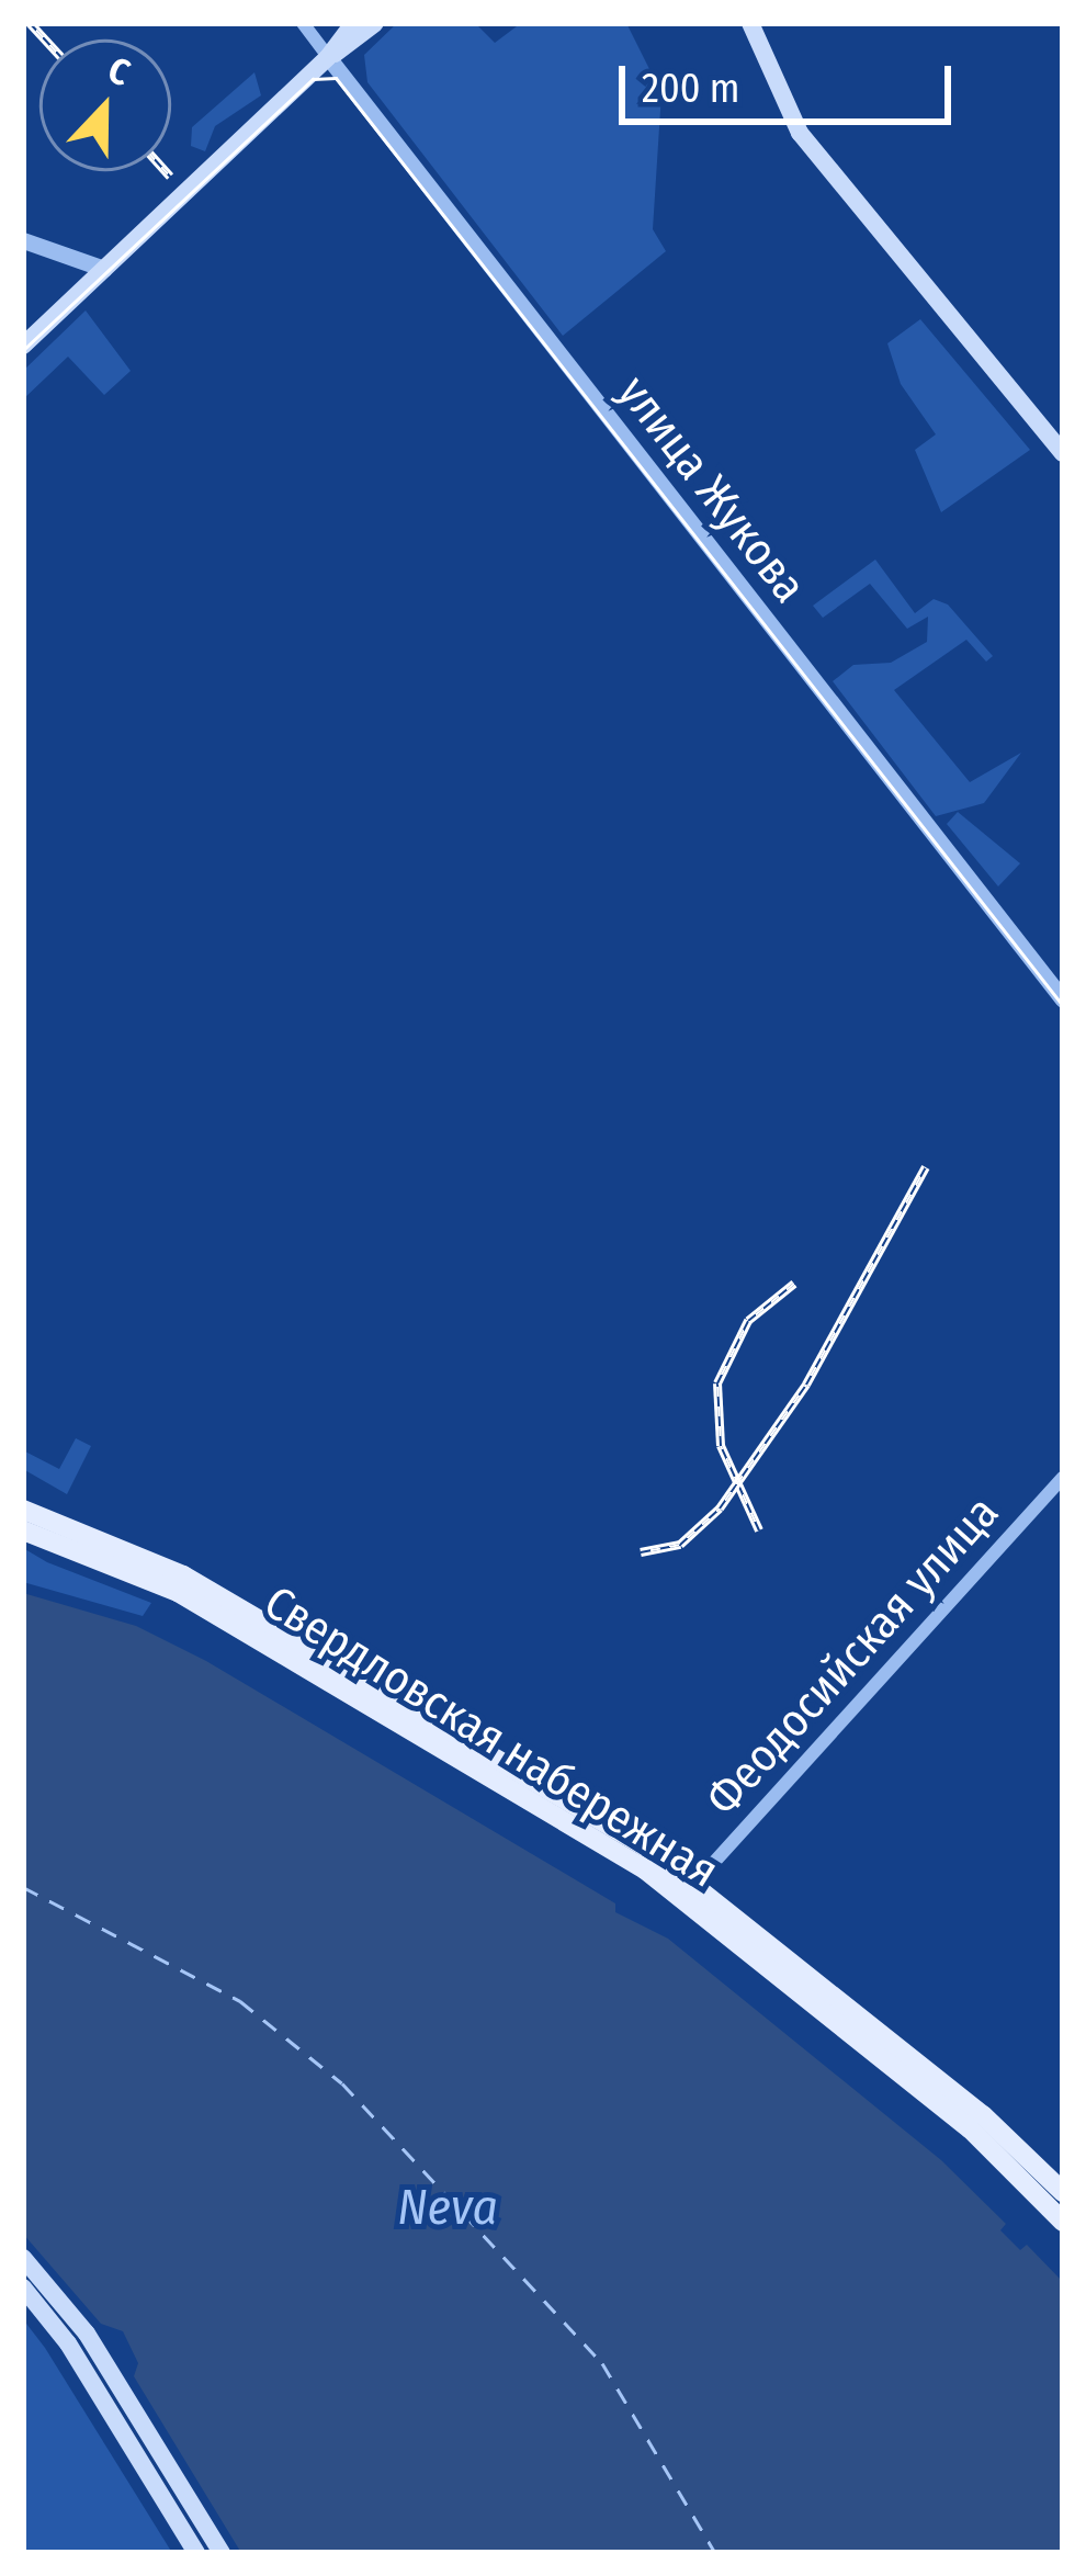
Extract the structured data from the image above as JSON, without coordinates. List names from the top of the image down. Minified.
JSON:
{"streets":{"main road":["Свердловская набережная"],"street":["улица Жукова","Феодосийская улица"]},"crossings":[["Феодосийская улица","Свердловская набережная"]],"water":["Neva"],"scale_bar":"200 m","north":"top"}
